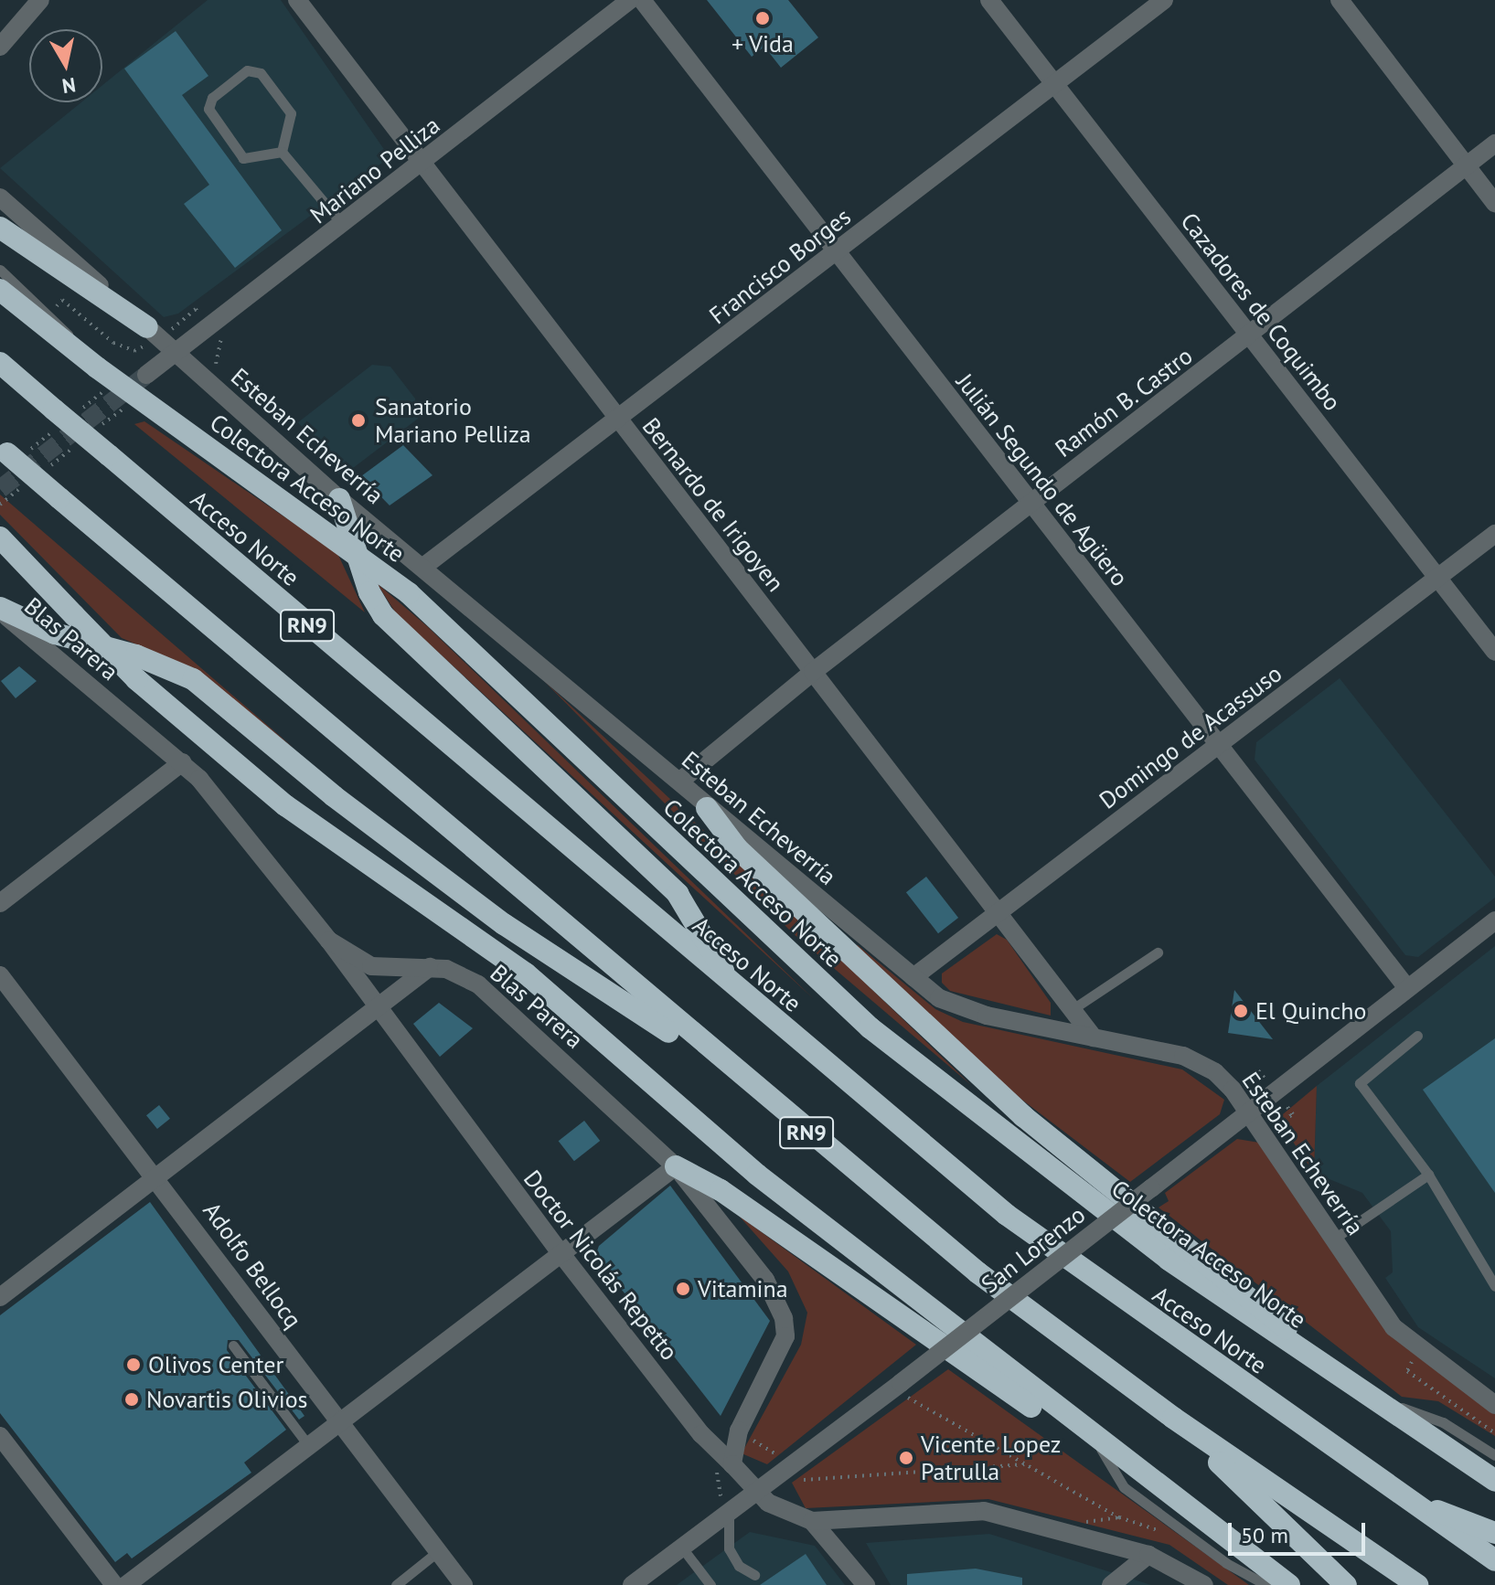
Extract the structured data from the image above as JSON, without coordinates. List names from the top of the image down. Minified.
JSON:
{"streets":{"highway":["Colectora Acceso Norte","Acceso Norte","RN9"],"street":["Mariano Pelliza","Francisco Borges","Cazadores de Coquimbo","Ramón B. Castro","Esteban Echeverría","Julián Segundo de Agüero","Bernardo de Irigoyen","Blas Parera","Domingo de Acassuso","San Lorenzo","Adolfo Bellocq","Doctor Nicolás Repetto"]},"crossings":[["Mariano Pelliza","Esteban Echeverría"],["Mariano Pelliza","Bernardo de Irigoyen"],["Francisco Borges","Cazadores de Coquimbo"],["Francisco Borges","Esteban Echeverría"],["Francisco Borges","Julián Segundo de Agüero"],["Francisco Borges","Bernardo de Irigoyen"],["Cazadores de Coquimbo","Ramón B. Castro"],["Cazadores de Coquimbo","Domingo de Acassuso"],["Ramón B. Castro","Esteban Echeverría"],["Ramón B. Castro","Julián Segundo de Agüero"],["Ramón B. Castro","Bernardo de Irigoyen"],["Esteban Echeverría","Bernardo de Irigoyen"],["Esteban Echeverría","Domingo de Acassuso"],["Esteban Echeverría","San Lorenzo"],["Julián Segundo de Agüero","Domingo de Acassuso"],["Julián Segundo de Agüero","San Lorenzo"],["Bernardo de Irigoyen","Domingo de Acassuso"],["Blas Parera","Doctor Nicolás Repetto"],["San Lorenzo","Doctor Nicolás Repetto"]],"places":["+ Vida","Sanatorio Mariano Pelliza","El Quincho","Vitamina","Olivos Center","Novartis Olivios","Vicente Lopez Patrulla"],"scale_bar":"50 m","north":"bottom"}
